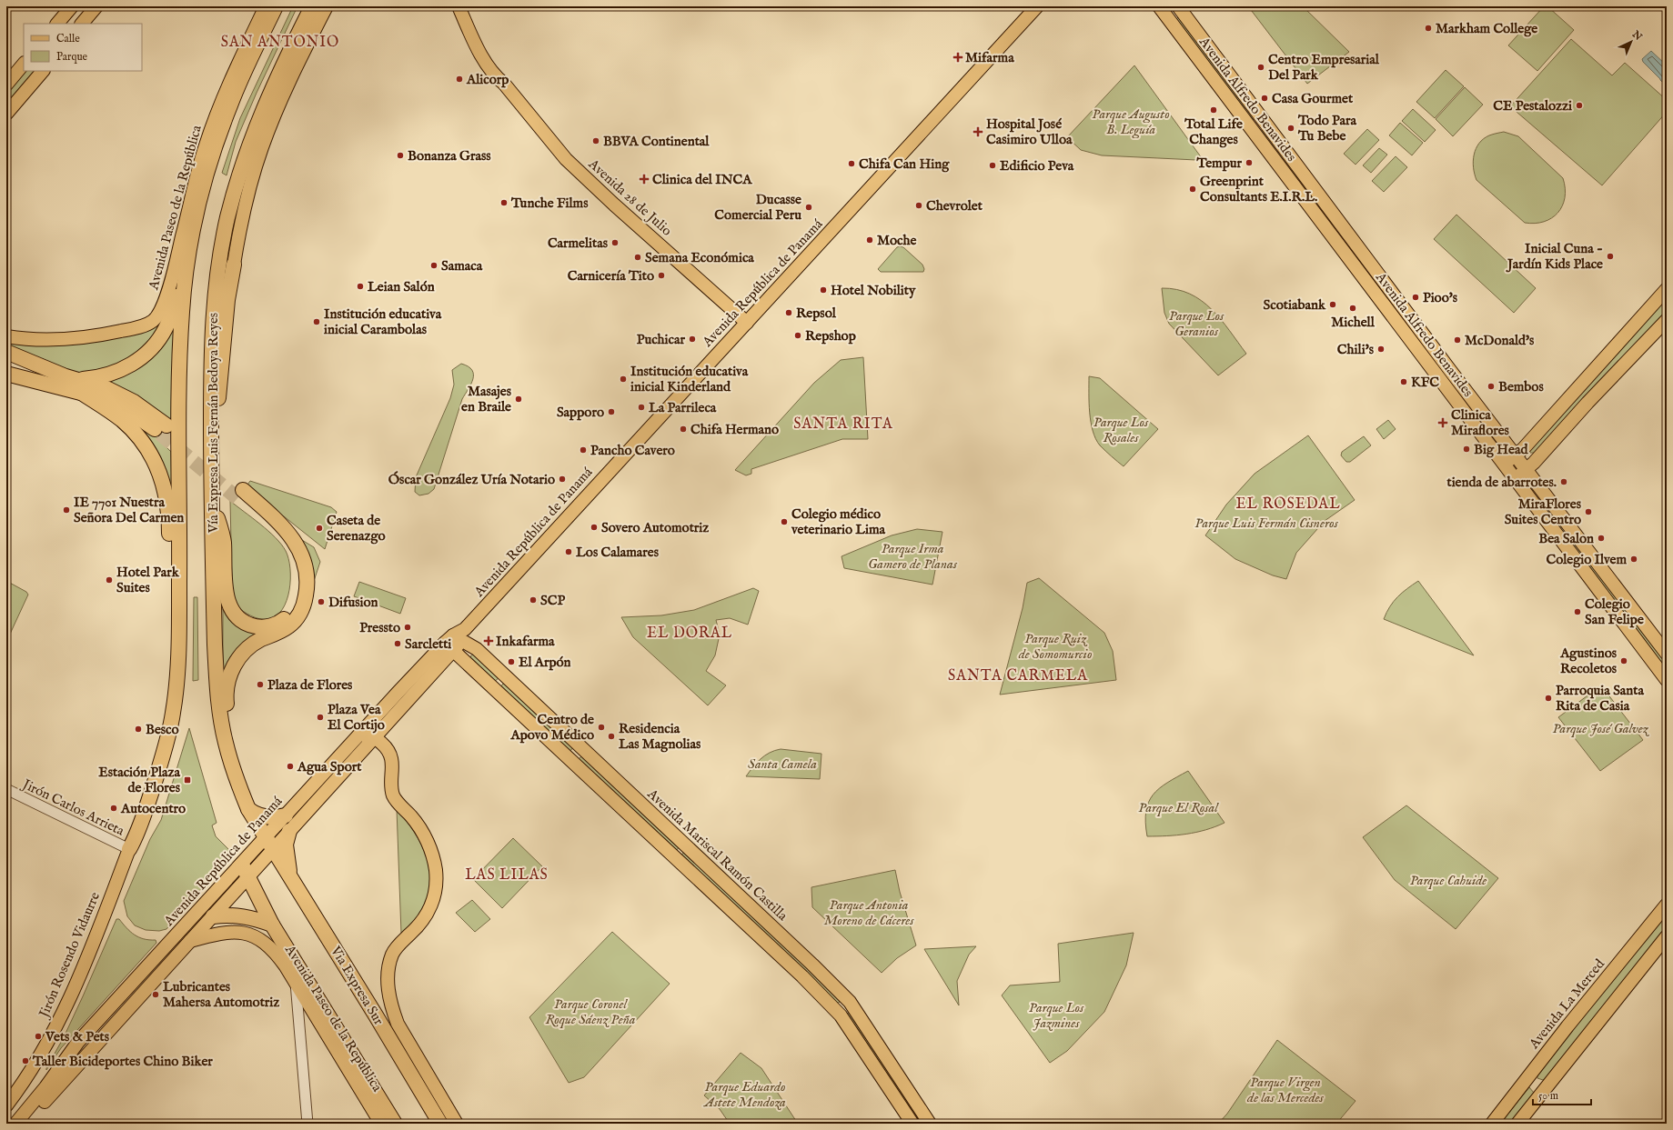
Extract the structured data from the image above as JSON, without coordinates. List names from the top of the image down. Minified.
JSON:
{"streets":{"highway":["Vía Expresa Luis Fernán Bedoya Reyes","Via Expresa Sur"],"main road":["Avenida Alfredo Benavides","Avenida 28 de Julio","Avenida Paseo de la República","Avenida República de Panamá","Avenida Mariscal Ramón Castilla","Jirón Rosendo Vidaurre","Avenida La Merced"],"street":["Jirón Carlos Arrieta"]},"crossings":[["Avenida 28 de Julio","Avenida República de Panamá"],["Avenida Paseo de la República","Avenida República de Panamá"],["Avenida República de Panamá","Vía Expresa Luis Fernán Bedoya Reyes"],["Avenida República de Panamá","Avenida Mariscal Ramón Castilla"],["Avenida República de Panamá","Via Expresa Sur"],["Vía Expresa Luis Fernán Bedoya Reyes","Via Expresa Sur"],["Jirón Carlos Arrieta","Jirón Rosendo Vidaurre"]],"districts":["SAN ANTONIO","SANTA RITA","EL ROSEDAL","EL DORAL","SANTA CARMELA","LAS LILAS"],"parks":["Parque Augusto B. Leguía","Parque Los Geranios","Parque Los Rosales","Parque Luis Fermán Cisneros","Parque Irma Gamero de Planas","Parque Ruiz de Somomurcio","Parque José Galvez","Santa Camela","Parque El Rosal","Parque Cahuide","Parque Antonia Moreno de Cáceres","Parque Coronel Roque Sáenz Peña","Parque Los Jazmines","Parque Virgen de las Mercedes","Parque Eduardo Astete Mendoza"],"places":{"other":["Markham College","Centro Empresarial Del Park","Alicorp","Casa Gourmet","CE Pestalozzi","Total Life Changes","Todo Para Tu Bebe","BBVA Continental","Bonanza Grass","Tempur","Chifa Can Hing","Edificio Peva","Greenprint Consultants E.I.R.L.","Tunche Films","Chevrolet","Ducasse Comercial Peru","Moche","Carmelitas","Inicial Cuna - Jardín Kids Place","Semana Económica","Samaca","Carnicería Tito","Leian Salón","Hotel Nobility","Pioo's","Scotiabank","Michell","Repsol","Institución educativa inicial Carambolas","Repshop","Puchicar","McDonald's","Chili's","Institución educativa inicial Kinderland","KFC","Bembos","Masajes en Braile","La Parrileca","Sapporo","Chifa Hermano","Big Head","Pancho Cavero","Óscar González Uría Notario","tienda de abarrotes.","IE 7701 Nuestra Señora Del Carmen","MiraFlores Suites Centro","Colegio médico veterinario Lima","Sovero Automotriz","Caseta de Serenazgo","Bea Salon","Los Calamares","Colegio Ilvem","Hotel Park Suites","SCP","Difusion","Colegio San Felipe","Pressto","Sarcletti","Agustinos Recoletos","El Arpón","Plaza de Flores","Parroquia Santa Rita de Casia","Plaza Vea El Cortijo","Centro de Apovo Médico","Besco","Residencia Las Magnolias","Agua Sport","Autocentro","Lubricantes Mahersa Automotriz","Vets & Pets","Taller Bicideportes Chino Biker"],"health":["Mifarma","Hospital José Casimiro Ulloa","Clinica del INCA","Clinica Miraflores","Inkafarma"],"transit":["Estación Plaza de Flores"]},"legend":["Calle","Parque"],"scale_bar":"50 m","north":"top right"}
